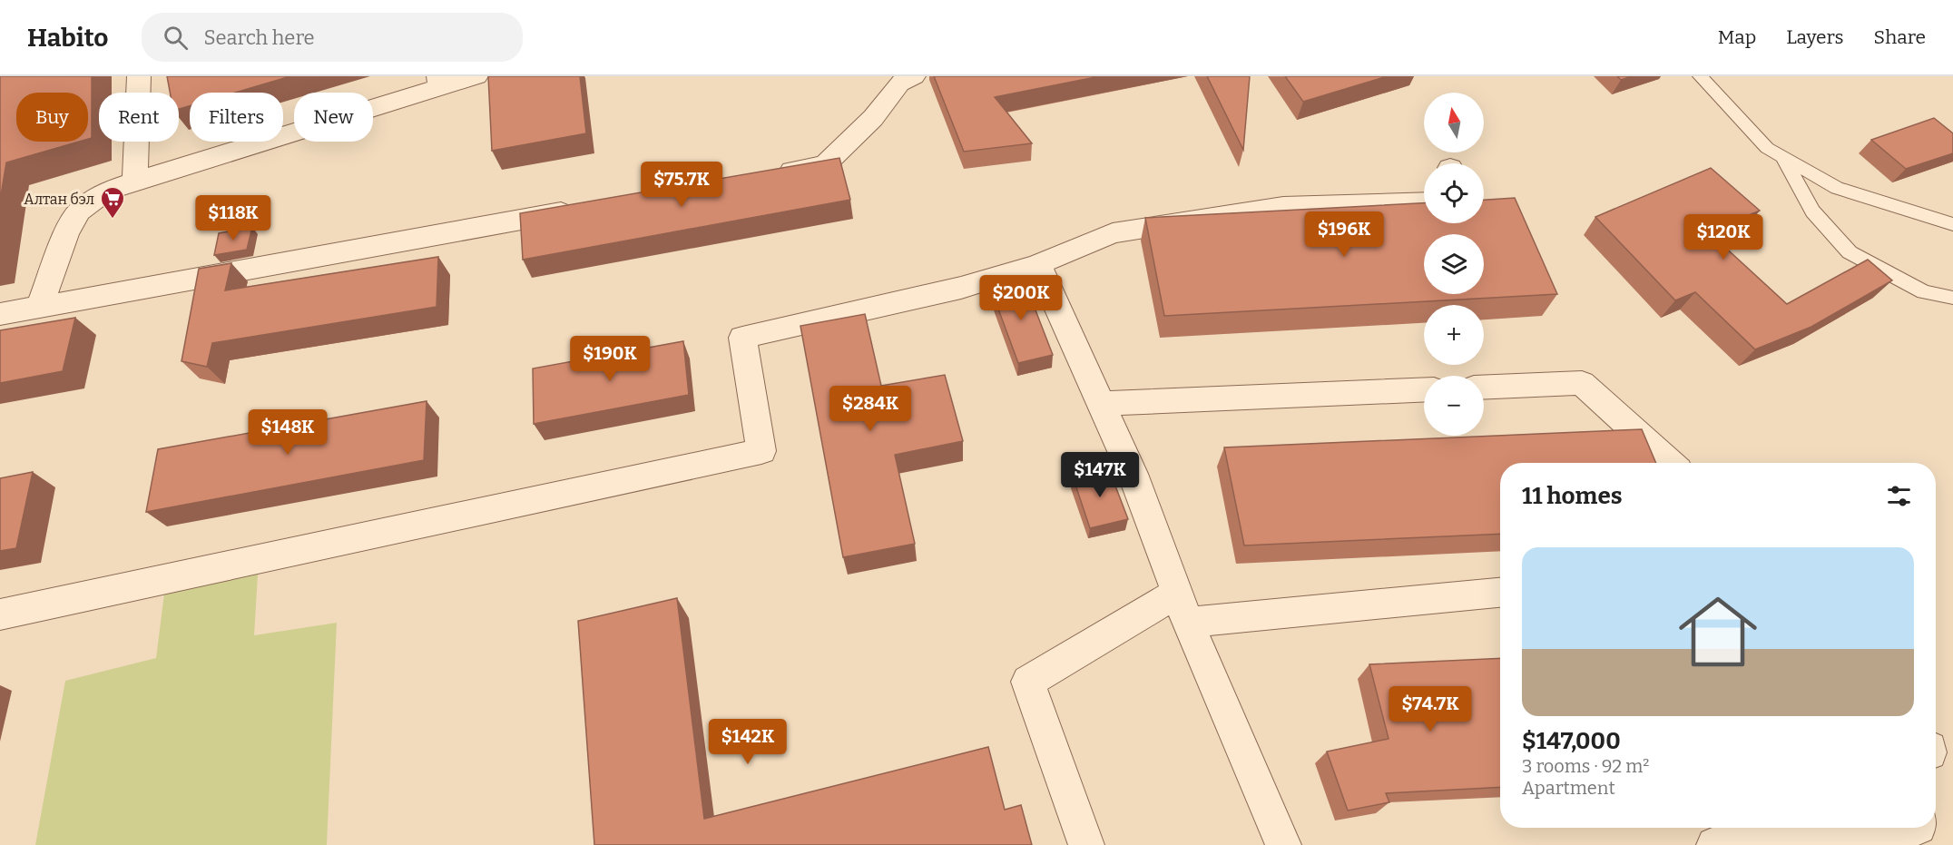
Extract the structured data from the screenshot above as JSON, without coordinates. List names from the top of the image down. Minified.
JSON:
{"places":{"supermarket":["Алтан бэл"]},"north":"top","page":{"header":"Habito","search":"Search here","nav":["Map","Layers","Share"],"map_buttons":["+","−"],"chip":["Buy","Rent","Filters","New"],"price":["$75.7K","$118K","$196K","$120K","$200K","$190K","$284K","$148K","$147K","$74.7K","$142K"],"heading":"11 homes","list":[{"name":"$147,000","note":"3 rooms · 92 m² · Apartment"}]}}
